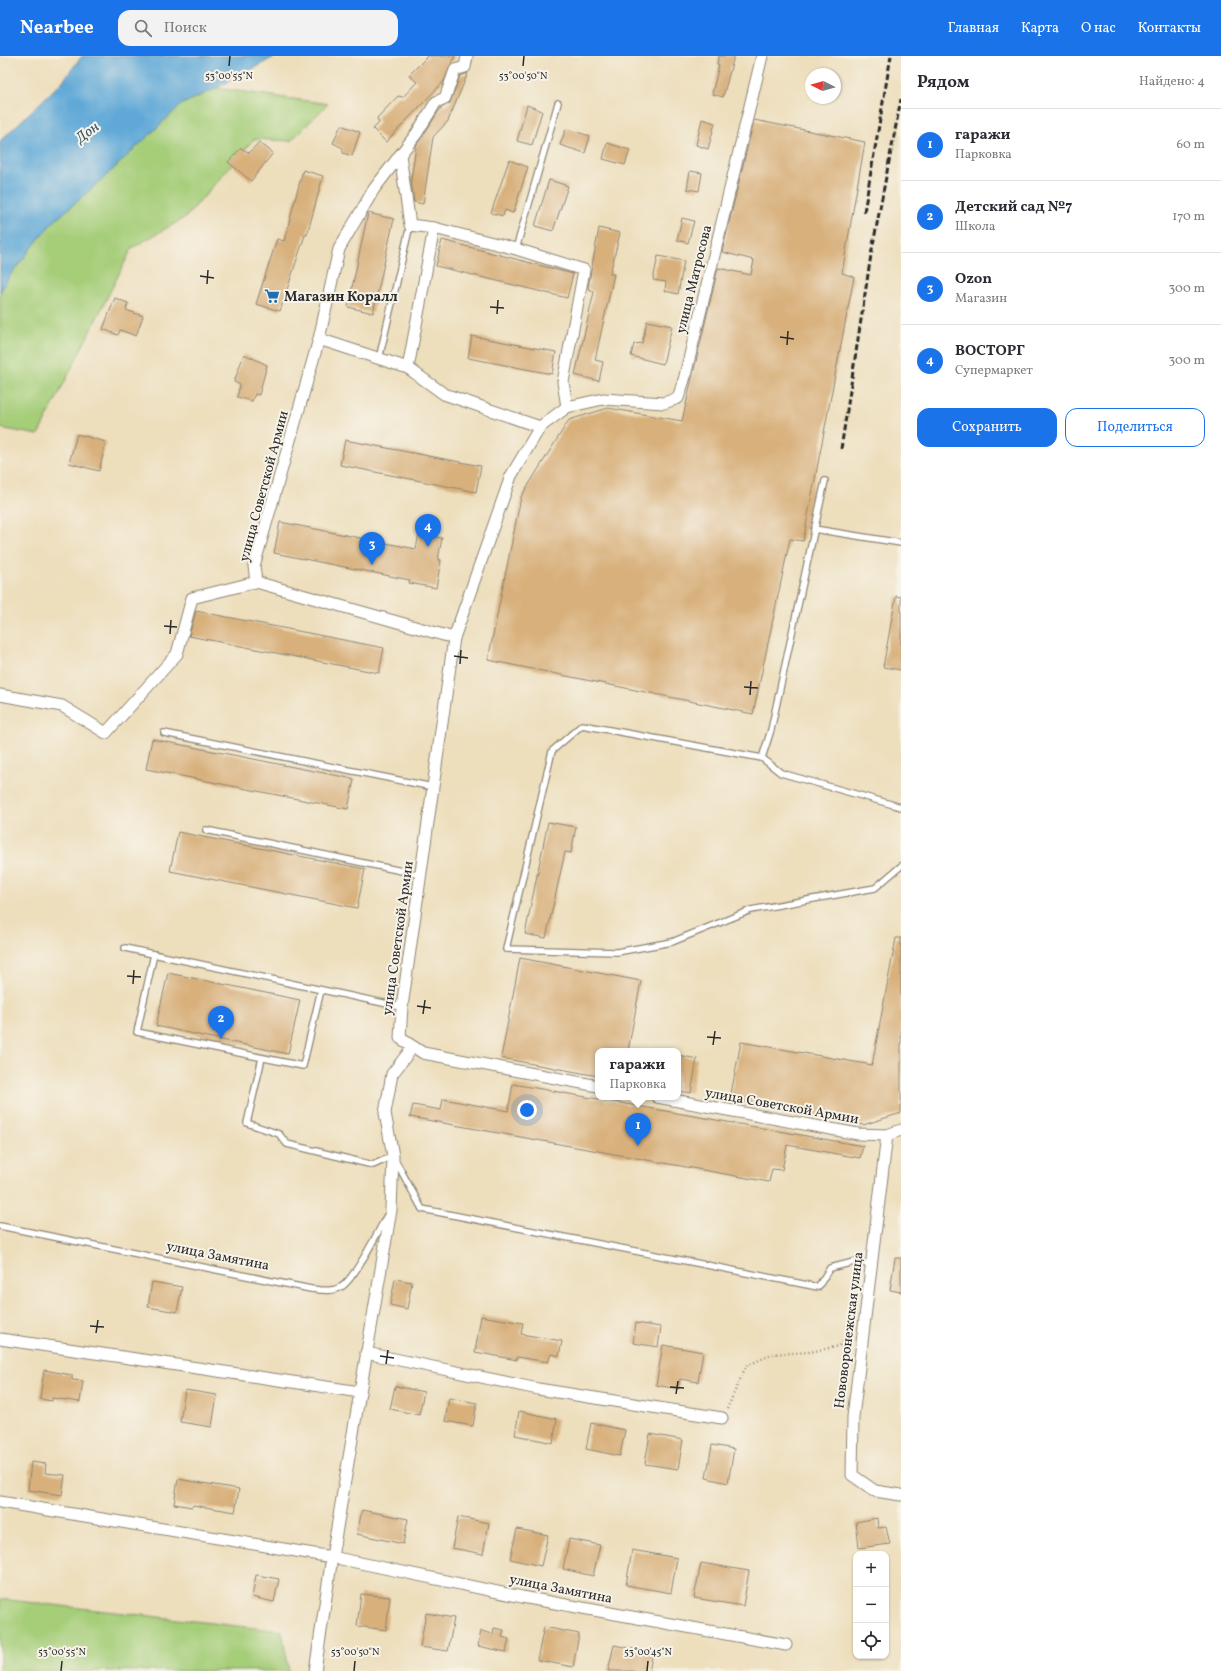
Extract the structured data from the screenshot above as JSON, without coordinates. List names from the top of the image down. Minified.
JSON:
{"streets":{"street":["улица Матросова","улица Советской Армии","улица Замятина","Нововоронежская улица"]},"crossings":[["улица Матросова","улица Советской Армии"],["улица Советской Армии","Нововоронежская улица"]],"water":["Дон"],"places":{"supermarket":["Магазин Коралл"]},"north":"left","page":{"header":"Nearbee","search":"Поиск","nav":["Главная","Карта","О нас","Контакты"],"heading":["Рядом","Найдено: 4"],"list":[{"mark":"1","name":"гаражи","note":"Парковка","value":"60 m"},{"mark":"2","name":"Детский сад №7","note":"Школа","value":"170 m"},{"mark":"3","name":"Ozon","note":"Магазин","value":"300 m"},{"mark":"4","name":"ВОСТОРГ","note":"Супермаркет","value":"300 m"}],"buttons":["Сохранить","Поделиться"],"pins":["4","3","2","1"],"popup":["гаражи","Парковка"],"map_buttons":["+","−"]},"coordinates":["53°00'55\"N","53°00'50\"N","53°00'45\"N"]}
